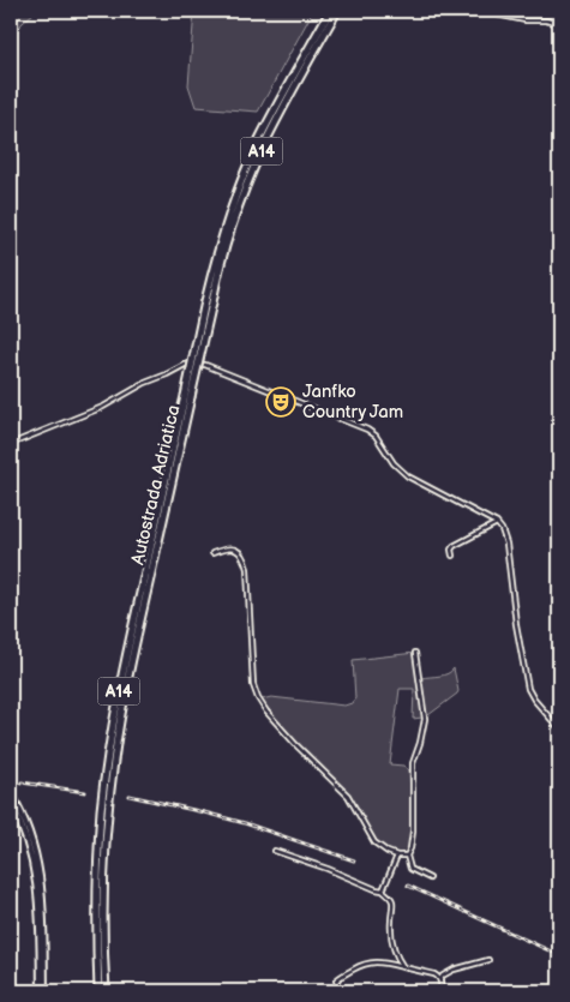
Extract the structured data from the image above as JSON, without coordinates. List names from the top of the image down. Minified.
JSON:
{"streets":{"highway":["A14","Autostrada Adriatica"]},"places":{"theatre":["Janfko Country Jam"]}}
